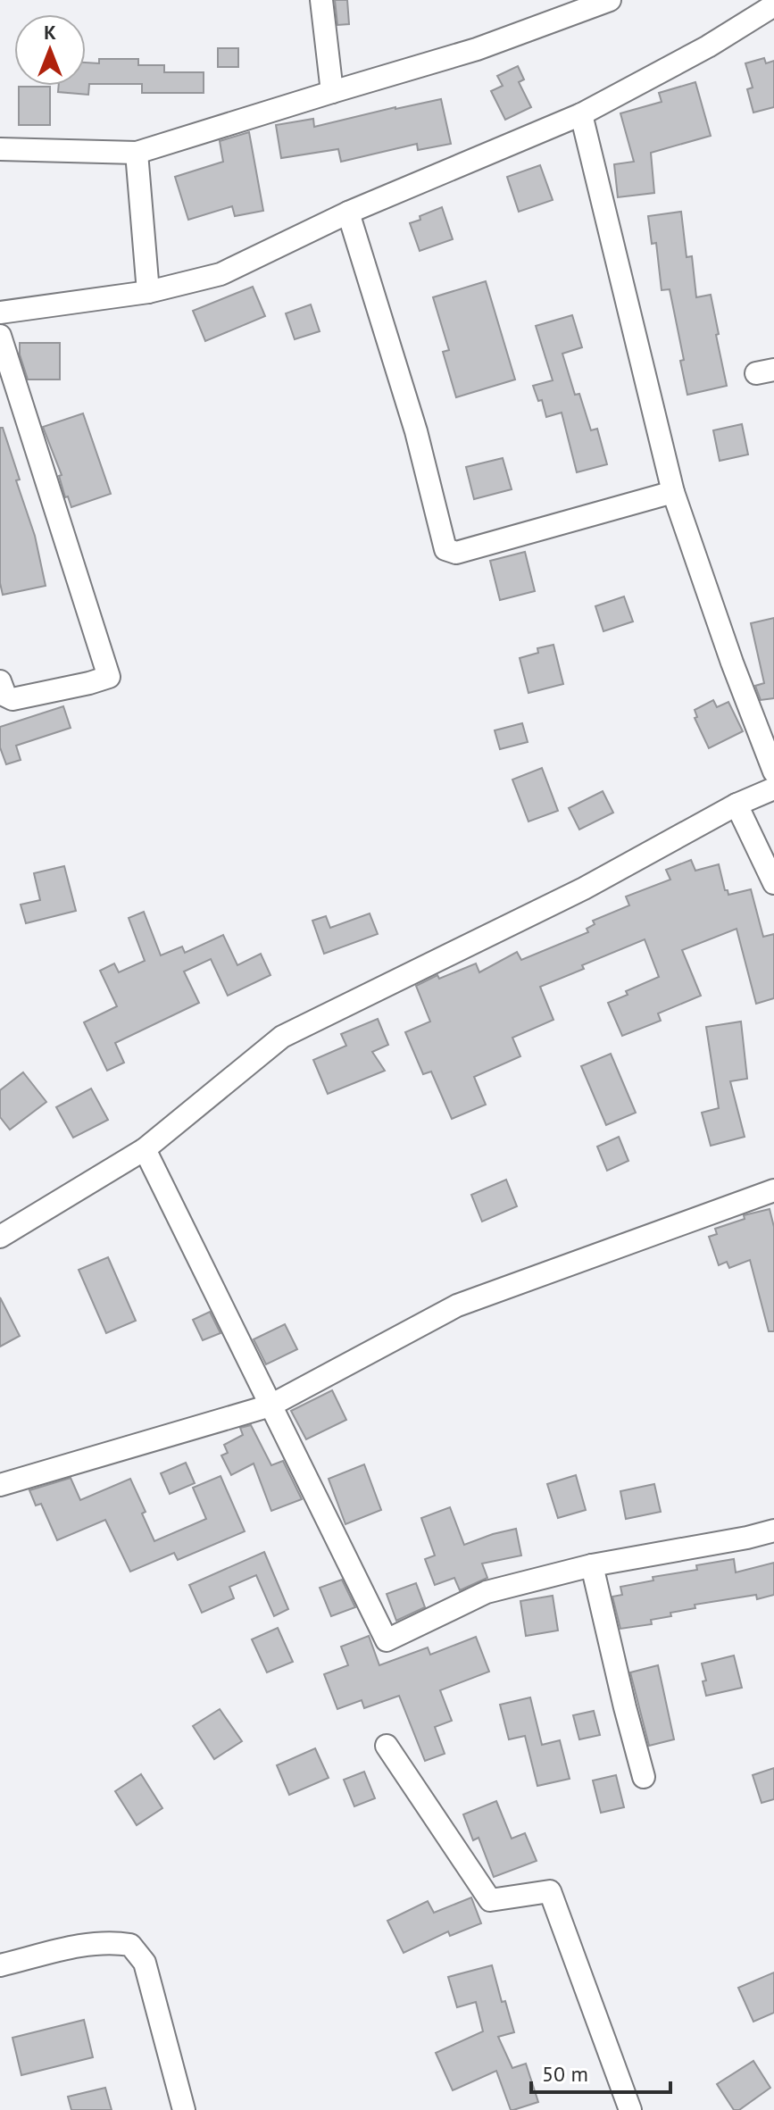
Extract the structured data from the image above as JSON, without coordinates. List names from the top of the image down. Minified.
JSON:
{"scale_bar":"50 m","north":"top"}
